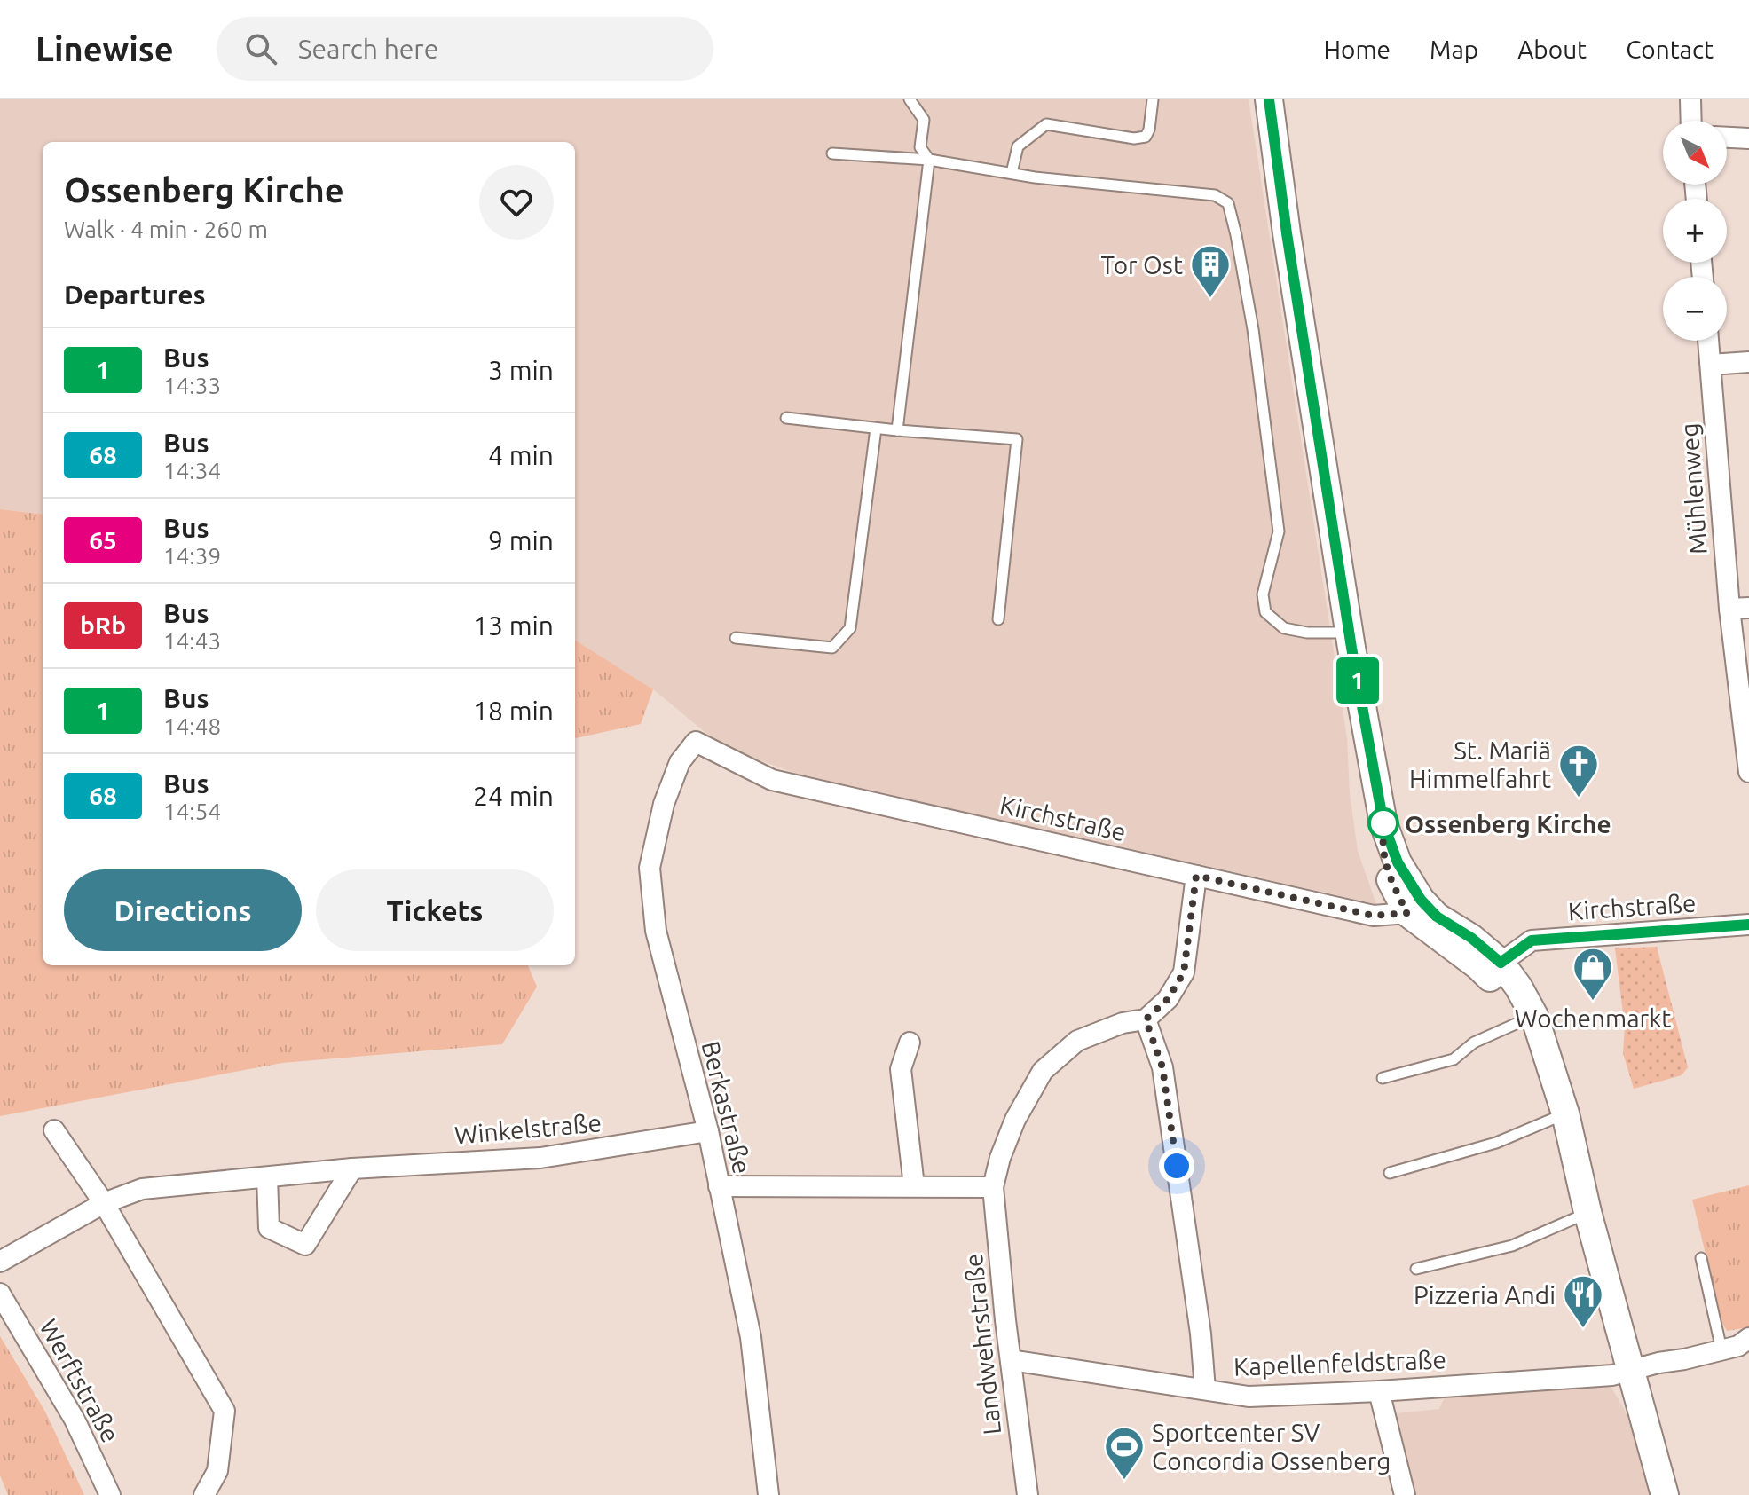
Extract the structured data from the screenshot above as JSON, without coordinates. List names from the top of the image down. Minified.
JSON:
{"streets":{"street":["Mühlenweg","Kirchstraße","Berkastraße","Winkelstraße","Landwehrstraße","Kapellenfeldstraße","Werftstraße"]},"crossings":[["Kirchstraße","Berkastraße"],["Berkastraße","Winkelstraße"],["Landwehrstraße","Kapellenfeldstraße"]],"places":{"building":["Tor Ost"],"church":["St. Mariä Himmelfahrt"],"other":["Ossenberg Kirche"],"shop":["Wochenmarkt"],"restaurant":["Pizzeria Andi"],"sports":["Sportcenter SV Concordia Ossenberg"]},"lines":["bus line 1"],"north":"bottom right","page":{"header":"Linewise","search":"Search here","nav":["Home","Map","About","Contact"],"on_map":"1","map_buttons":["+","−"],"heading":[["Ossenberg Kirche","Walk · 4 min · 260 m"],"Departures"],"list":[{"mark":"1","name":"Bus","note":"14:33","value":"3 min"},{"mark":"68","name":"Bus","note":"14:34","value":"4 min"},{"mark":"65","name":"Bus","note":"14:39","value":"9 min"},{"mark":"bRb","name":"Bus","note":"14:43","value":"13 min"},{"mark":"1","name":"Bus","note":"14:48","value":"18 min"},{"mark":"68","name":"Bus","note":"14:54","value":"24 min"}],"buttons":["Directions","Tickets"]}}
